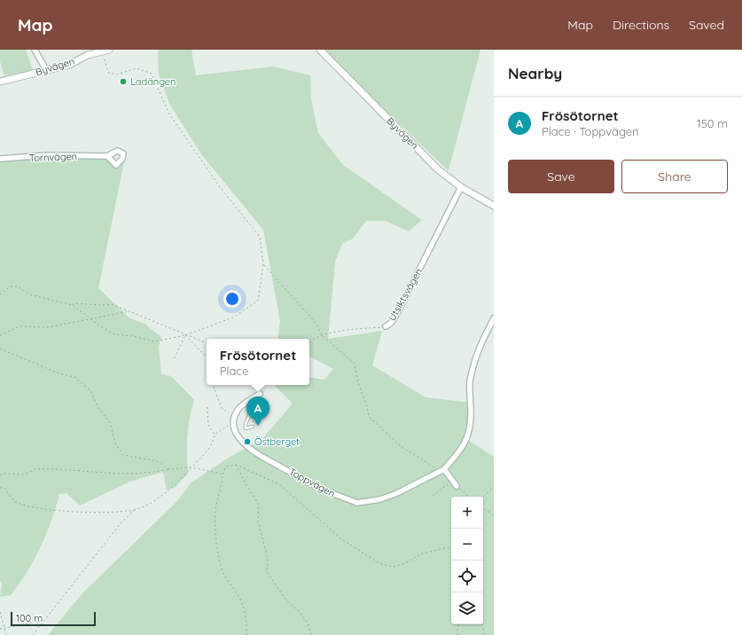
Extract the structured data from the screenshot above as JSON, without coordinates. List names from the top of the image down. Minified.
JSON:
{"streets":{"street":["Byvägen","Tornvägen","Utsiktsvägen","Toppvägen"]},"crossings":[["Byvägen","Utsiktsvägen"]],"places":["Ladängen","Östberget"],"scale_bar":"100 m","page":{"header":"Map","nav":["Map","Directions","Saved"],"heading":"Nearby","list":[{"mark":"A","name":"Frösötornet","note":"Place · Toppvägen","value":"150 m"}],"buttons":["Save","Share"],"popup":["Frösötornet","Place"],"pins":"A","map_buttons":["+","−"],"scale":"100 m"}}
